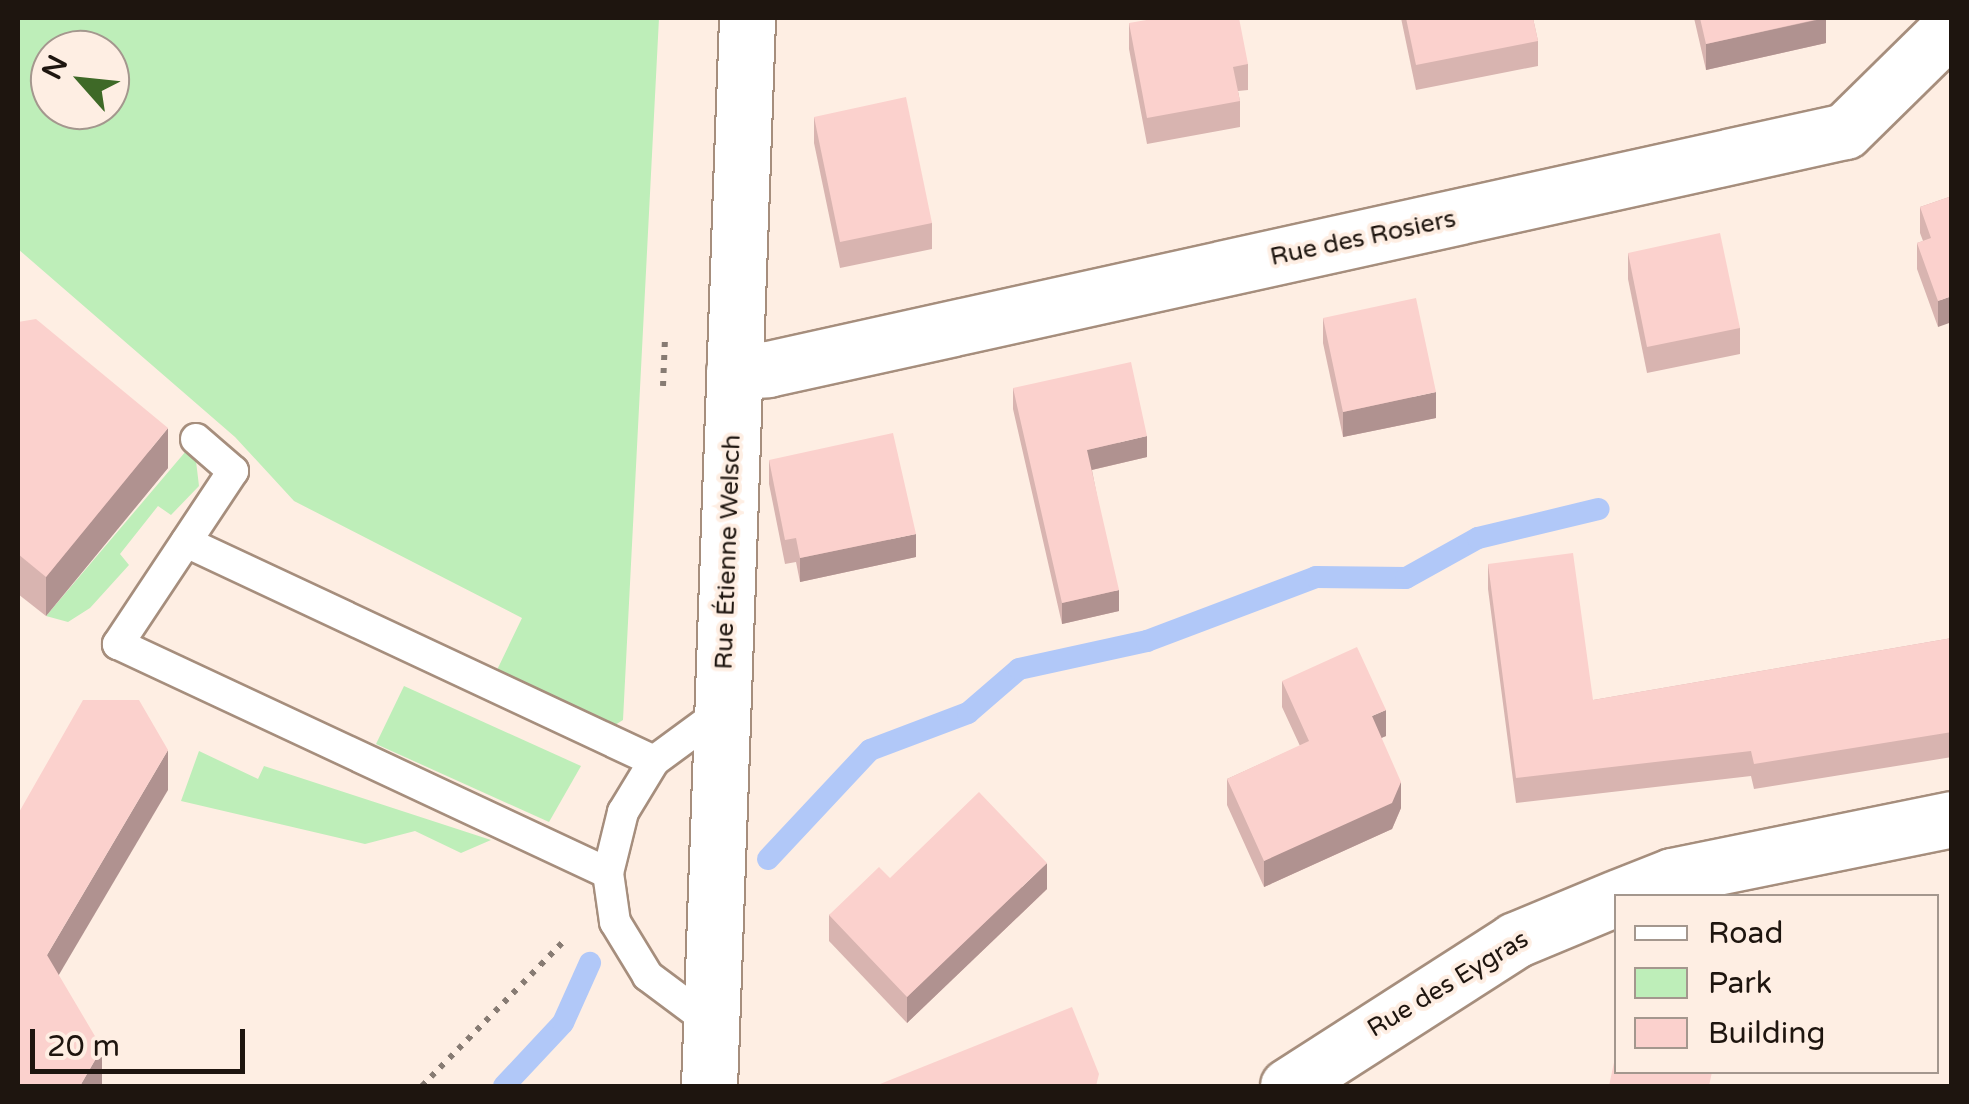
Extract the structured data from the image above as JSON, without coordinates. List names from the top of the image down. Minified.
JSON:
{"streets":{"street":["Rue des Rosiers","Rue Étienne Welsch","Rue des Eygras"]},"crossings":[["Rue des Rosiers","Rue Étienne Welsch"]],"legend":["Road","Park","Building"],"scale_bar":"20 m","north":"top left"}
